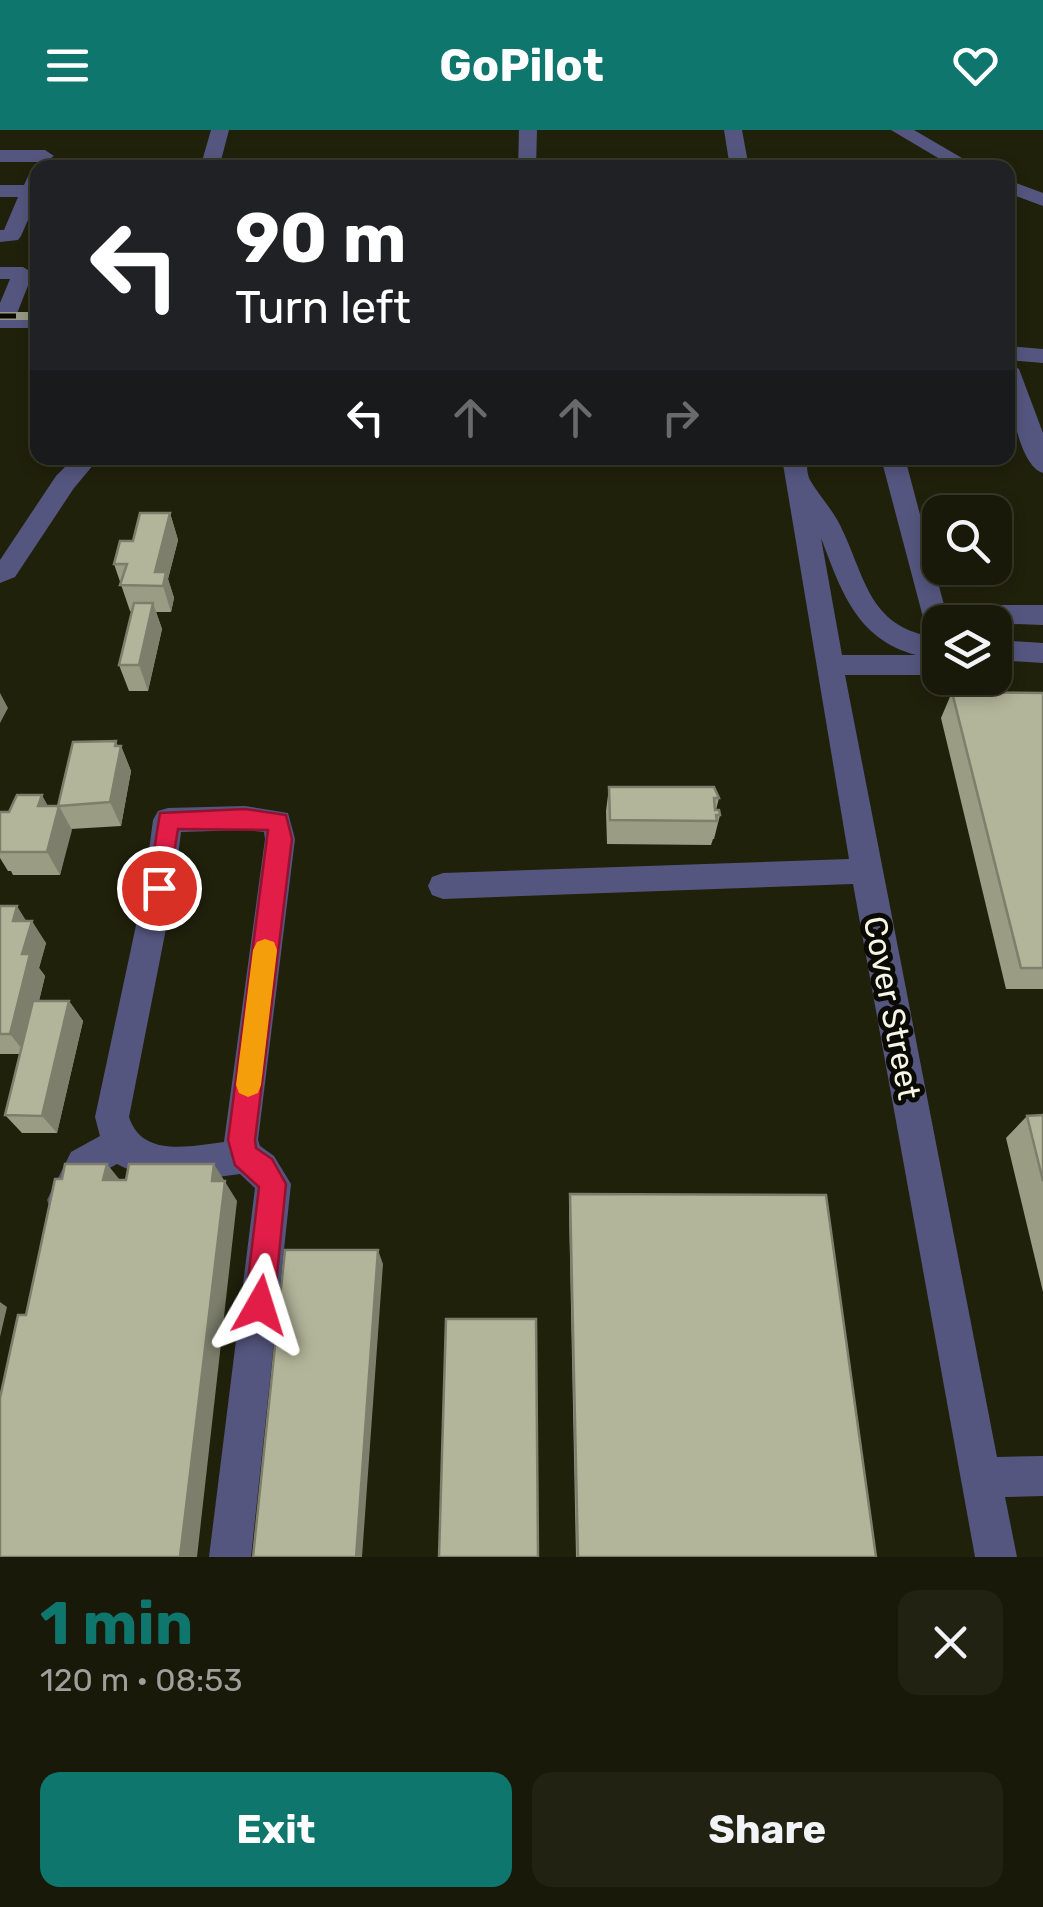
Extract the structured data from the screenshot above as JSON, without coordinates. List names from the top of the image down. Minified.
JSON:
{"streets":{"street":["Cover Street"]},"page":{"header":"GoPilot","turn":["90 m","Turn left"],"heading":["1 min","120 m · 08:53"],"buttons":["Exit","Share"]}}
